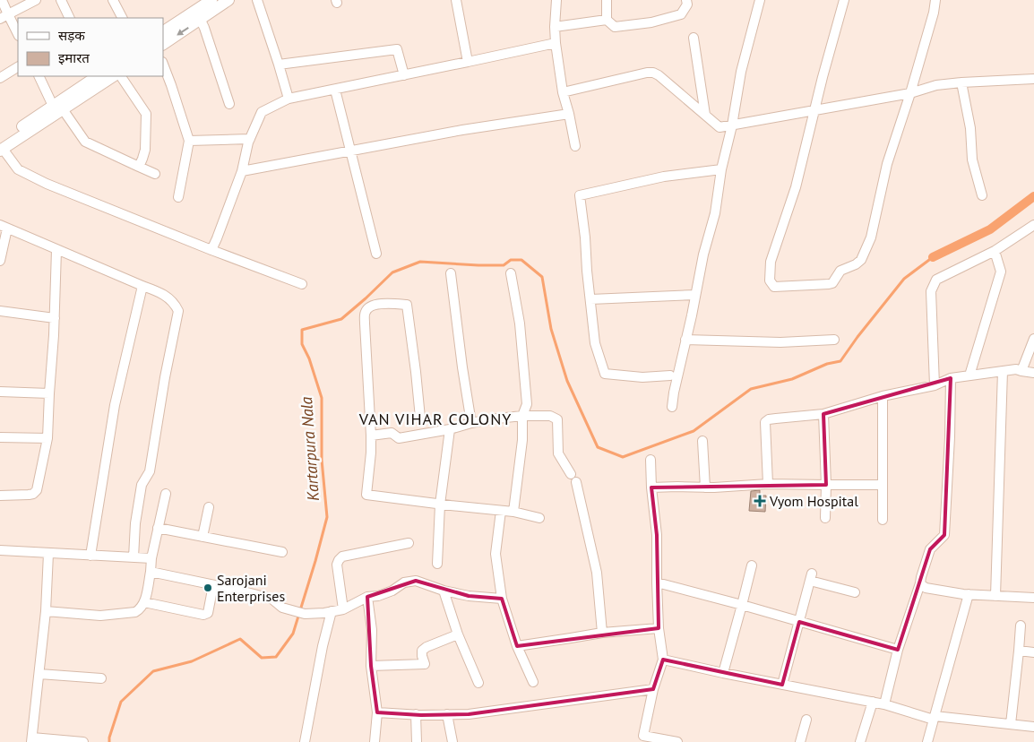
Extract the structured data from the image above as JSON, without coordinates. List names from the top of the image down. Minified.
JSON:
{"districts":["VAN VIHAR COLONY"],"water":["Kartarpura Nala"],"places":{"health":["Vyom Hospital"],"other":["Sarojani Enterprises"]},"legend":["सड़क","इमारत"]}
